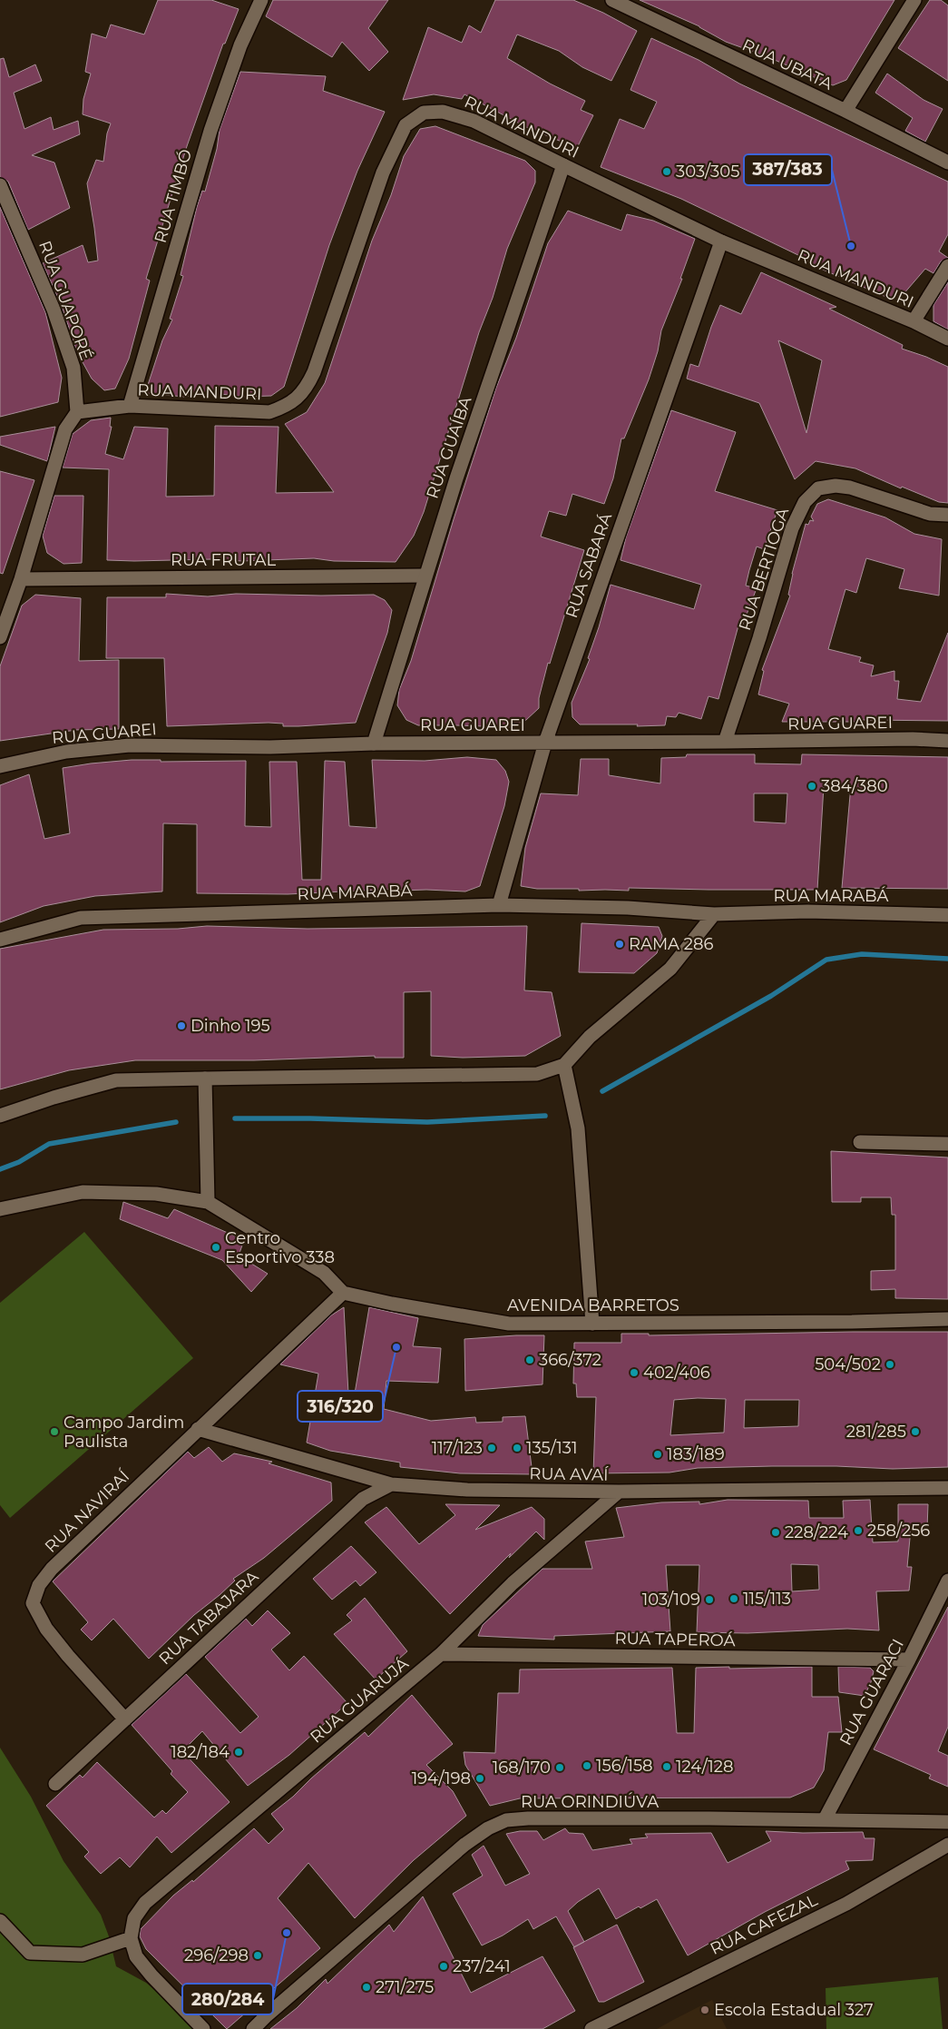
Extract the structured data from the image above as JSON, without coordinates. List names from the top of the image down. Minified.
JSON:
{"streets":{"street":["RUA UBATA","RUA MANDURI","RUA TIMBÓ","RUA GUAPORÉ","RUA GUAÍBA","RUA FRUTAL","RUA SABARÁ","RUA BERTIOGA","RUA GUAREI","RUA MARABÁ","AVENIDA BARRETOS","RUA AVAÍ","RUA NAVIRAÍ","RUA TABAJARA","RUA TAPEROÁ","RUA GUARACI","RUA GUARUJÁ","RUA ORINDIÚVA","RUA CAFEZAL"]},"crossings":[["RUA MANDURI","RUA TIMBÓ"],["RUA MANDURI","RUA GUAPORÉ"],["RUA MANDURI","RUA GUAÍBA"],["RUA MANDURI","RUA SABARÁ"],["RUA GUAÍBA","RUA FRUTAL"],["RUA GUAÍBA","RUA GUAREI"],["RUA SABARÁ","RUA GUAREI"],["RUA SABARÁ","RUA MARABÁ"],["RUA BERTIOGA","RUA GUAREI"],["AVENIDA BARRETOS","RUA NAVIRAÍ"],["RUA AVAÍ","RUA NAVIRAÍ"],["RUA AVAÍ","RUA TABAJARA"],["RUA AVAÍ","RUA GUARUJÁ"],["RUA NAVIRAÍ","RUA TABAJARA"],["RUA TAPEROÁ","RUA GUARACI"],["RUA TAPEROÁ","RUA GUARUJÁ"],["RUA GUARACI","RUA ORINDIÚVA"]],"places":["303/305","387/383","384/380","RAMA 286","Dinho 195","Centro Esportivo 338","316/320","366/372","504/502","402/406","Campo Jardim Paulista","281/285","117/123","135/131","183/189","258/256","228/224","115/113","103/109","182/184","156/158","124/128","168/170","194/198","280/284","296/298","237/241","271/275","Escola Estadual 327"]}
